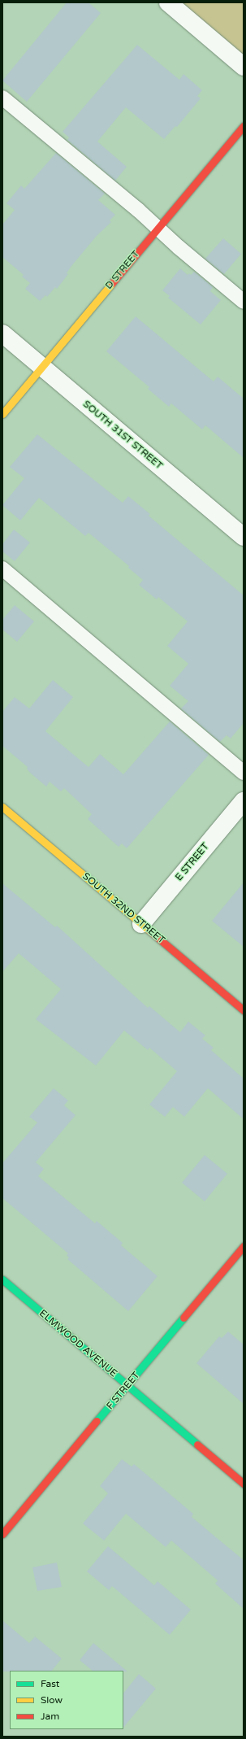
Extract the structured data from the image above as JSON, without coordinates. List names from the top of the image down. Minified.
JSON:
{"streets":{"street":["D STREET","SOUTH 31ST STREET","E STREET","SOUTH 32ND STREET","ELMWOOD AVENUE","F STREET"]},"crossings":[["D STREET","SOUTH 31ST STREET"],["E STREET","SOUTH 32ND STREET"],["ELMWOOD AVENUE","F STREET"]],"legend":["Fast","Slow","Jam"]}
